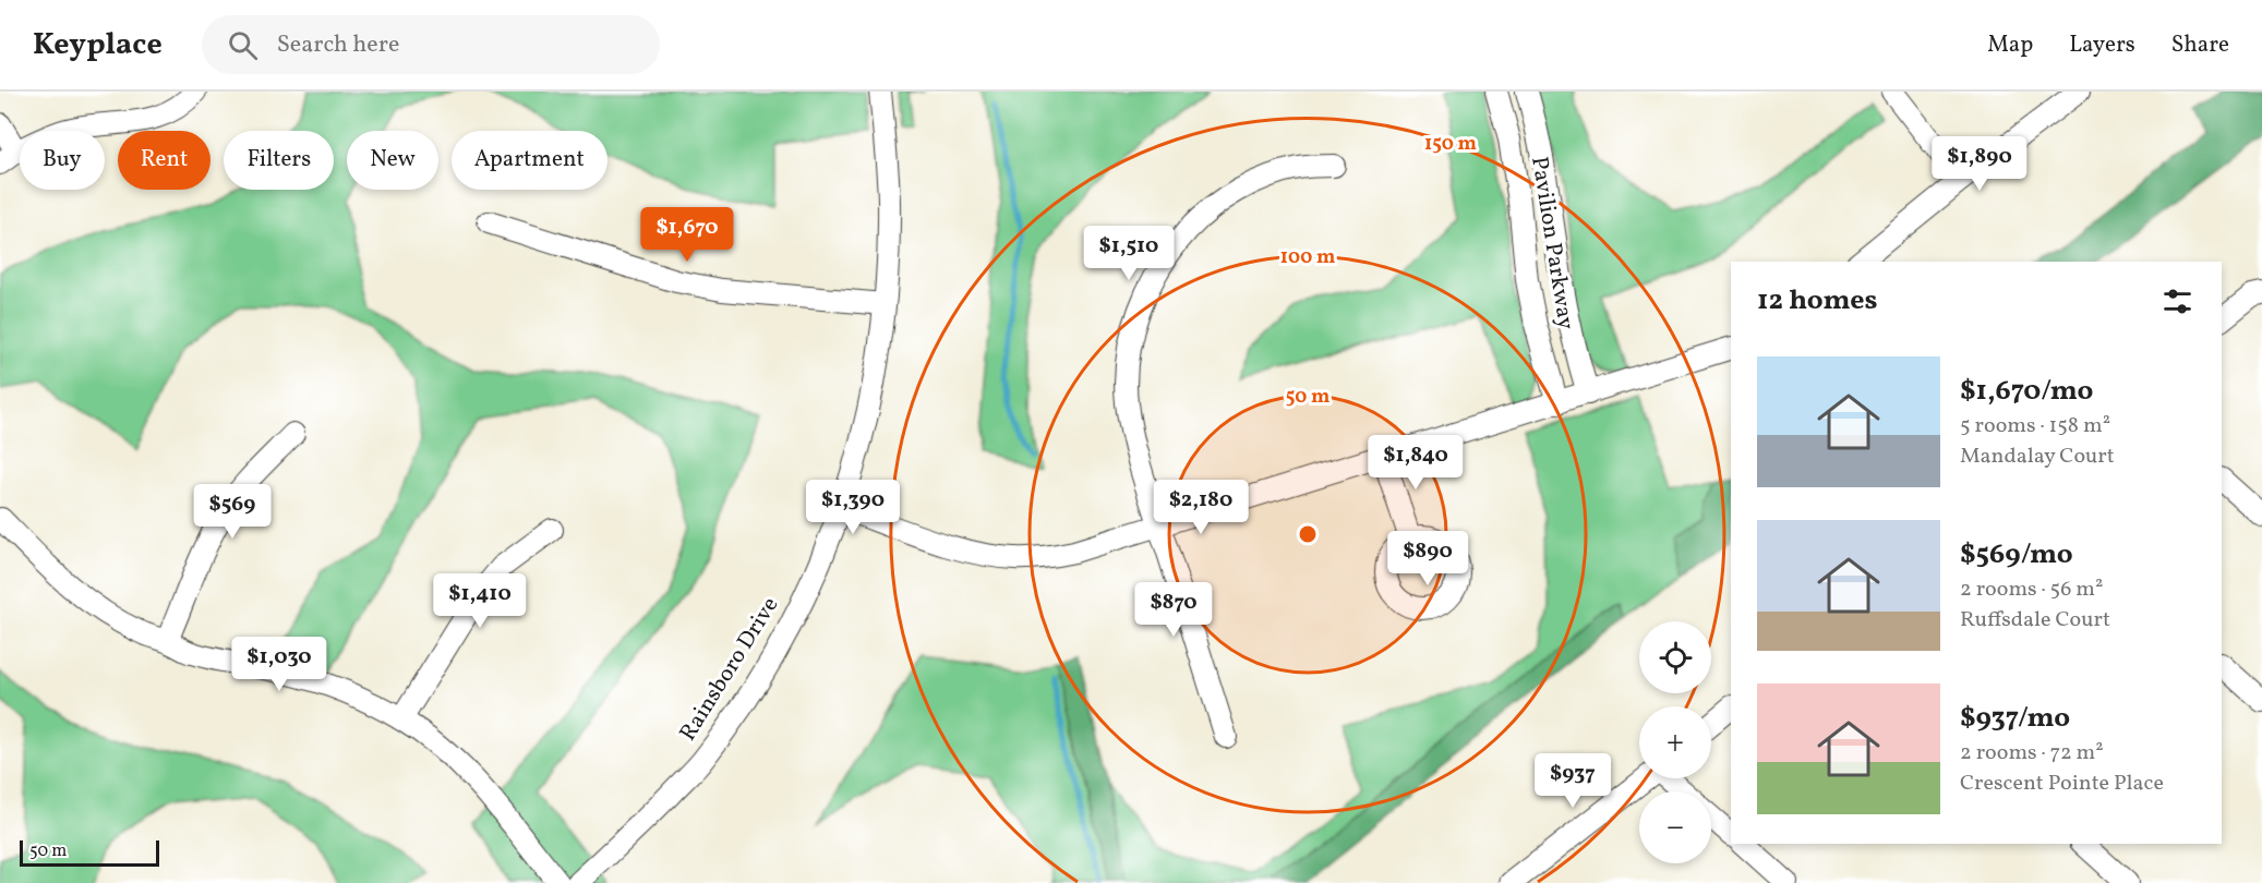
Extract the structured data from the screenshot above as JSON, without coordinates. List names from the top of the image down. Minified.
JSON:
{"streets":{"street":["Pavilion Parkway","Rainsboro Drive"]},"scale_bar":"50 m","page":{"header":"Keyplace","search":"Search here","nav":["Map","Layers","Share"],"chip":["Buy","Rent","Filters","New","Apartment"],"price":["$1,890","$1,670","$1,510","$1,840","$1,390","$2,180","$569","$890","$1,410","$870","$1,030","$937"],"heading":"12 homes","list":[{"name":"$1,670/mo","note":"5 rooms · 158 m² · Mandalay Court"},{"name":"$569/mo","note":"2 rooms · 56 m² · Ruffsdale Court"},{"name":"$937/mo","note":"2 rooms · 72 m² · Crescent Pointe Place"}],"map_buttons":["+","−"],"scale":"50 m"},"rings":["150 m","100 m","50 m"]}
